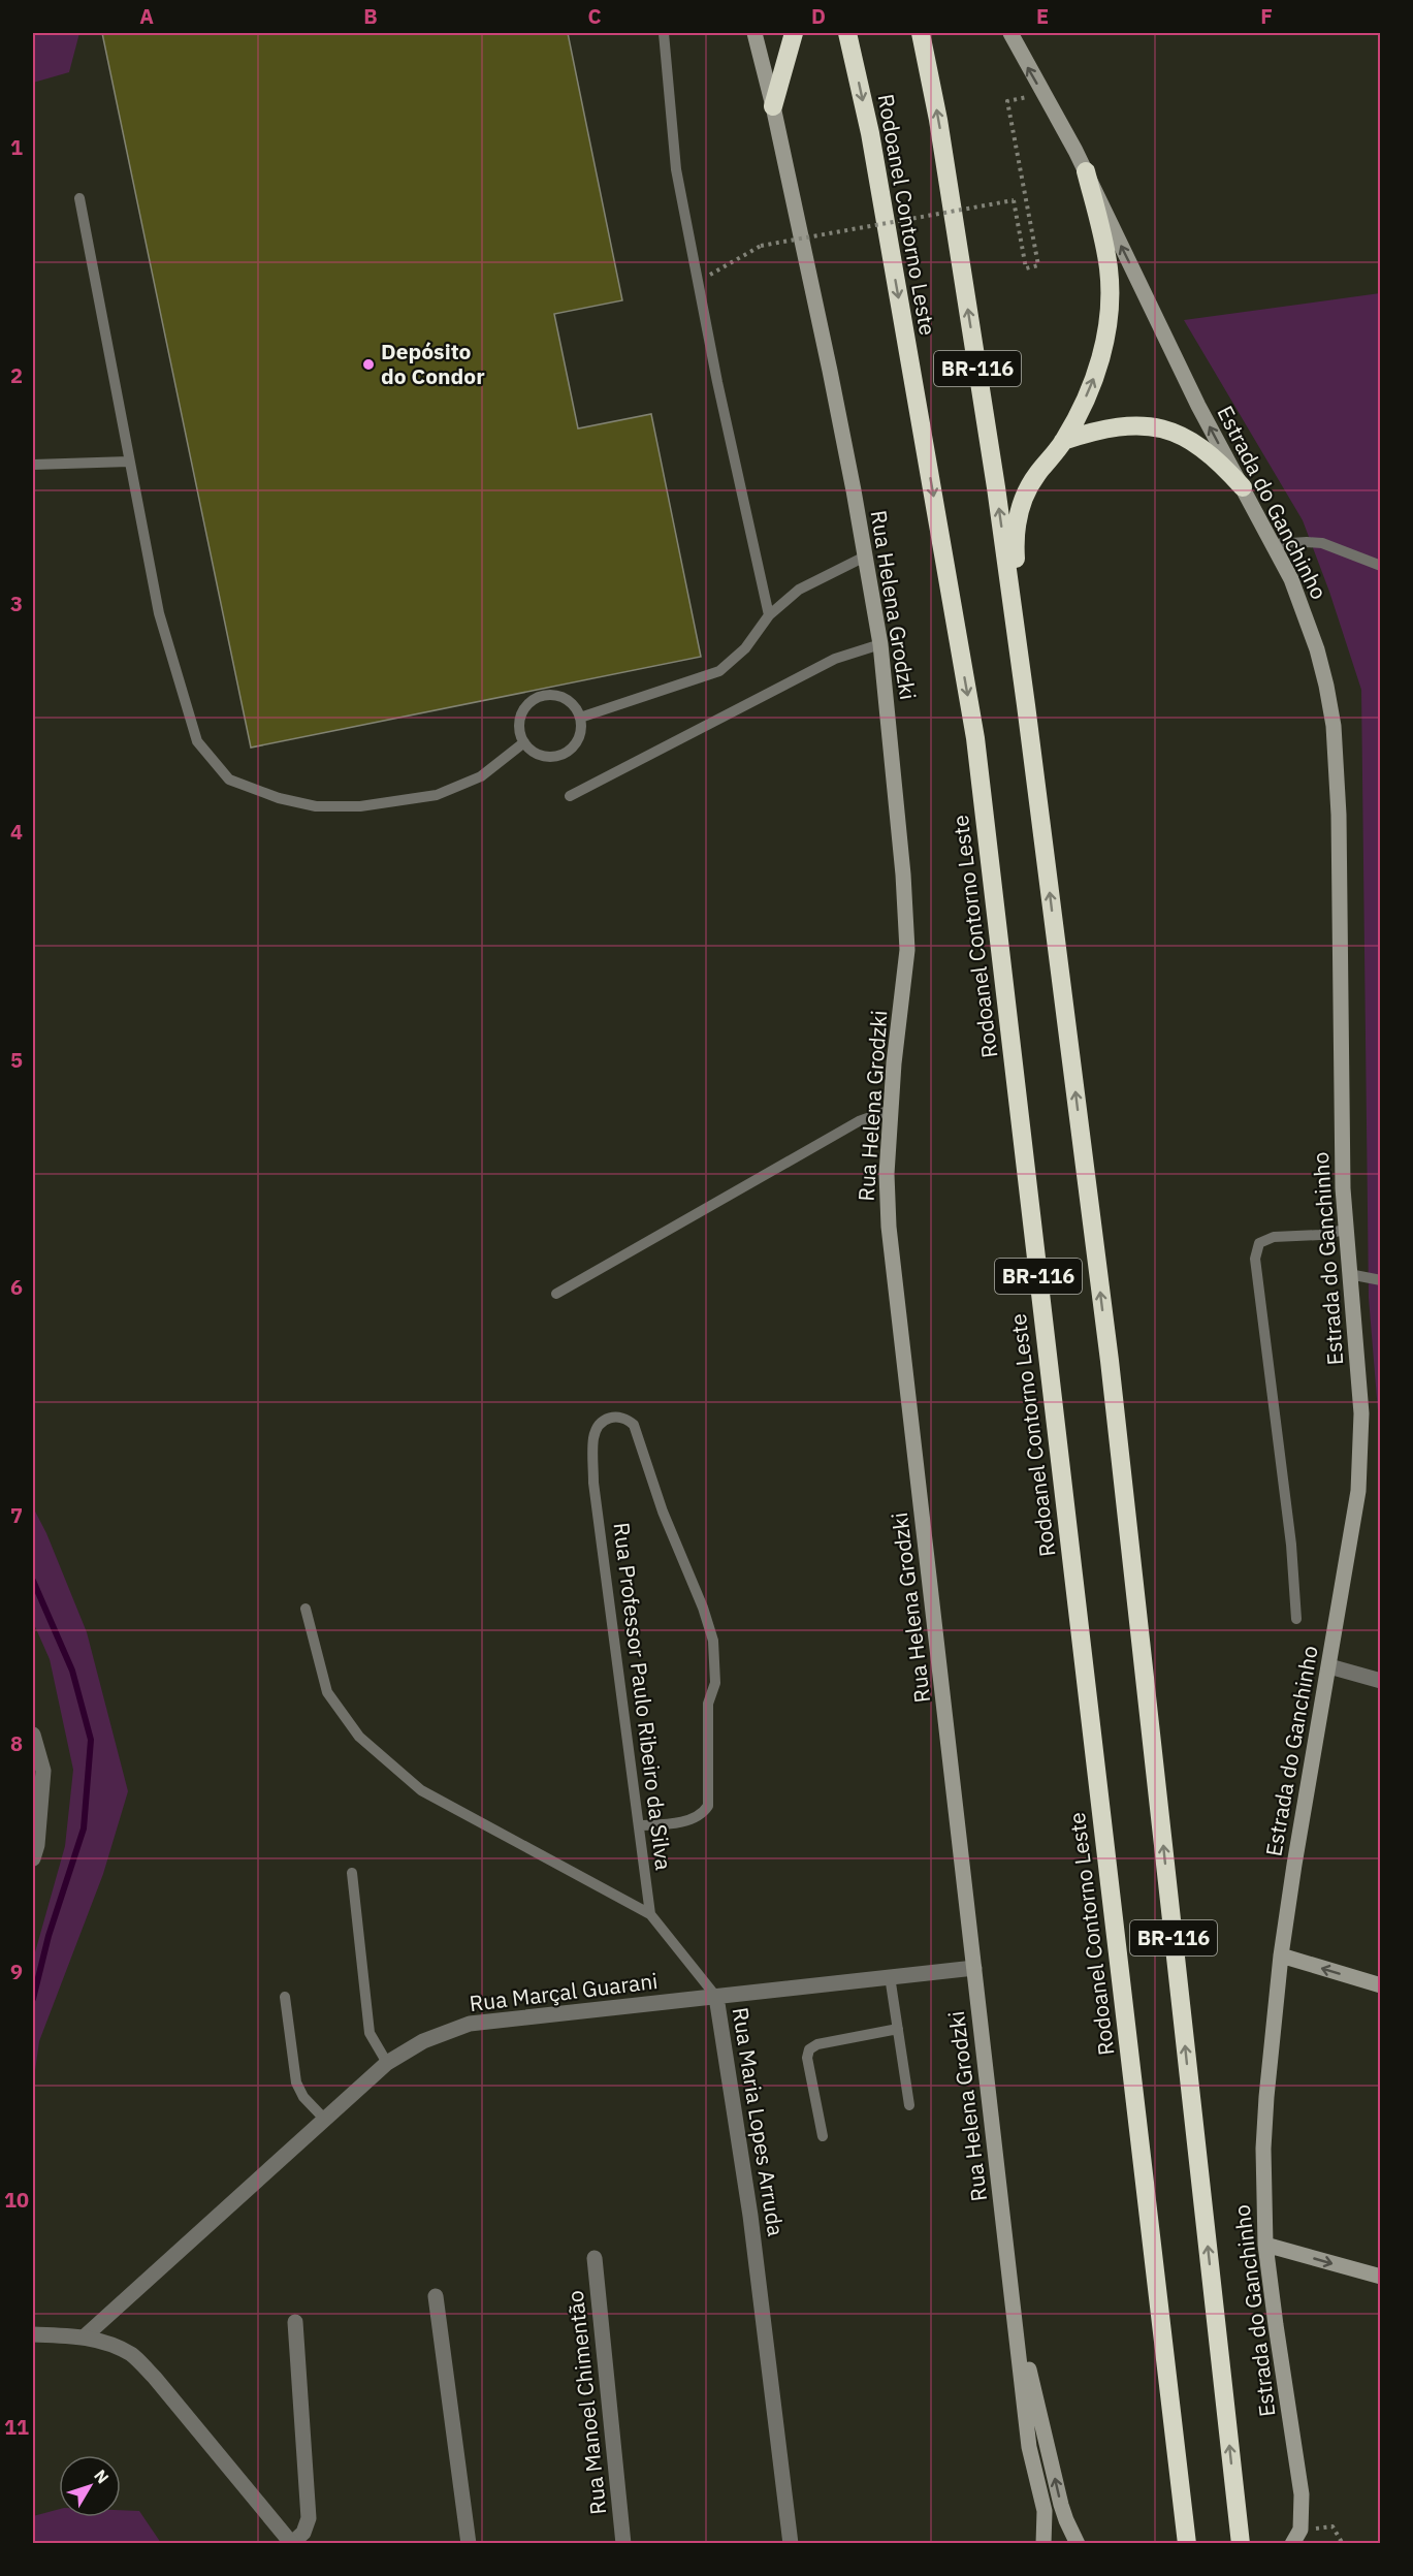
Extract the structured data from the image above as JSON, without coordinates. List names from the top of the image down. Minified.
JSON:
{"streets":{"highway":["Rodoanel Contorno Leste","BR-116"],"main road":["Estrada do Ganchinho","Rua Helena Grodzki"],"street":["Rua Marçal Guarani","Rua Maria Lopes Arruda","Rua Manoel Chimentão"],"lane":["Rua Professor Paulo Ribeiro da Silva"]},"crossings":[["Rua Helena Grodzki","Rua Marçal Guarani"],["Rua Professor Paulo Ribeiro da Silva","Rua Maria Lopes Arruda"],["Rua Marçal Guarani","Rua Maria Lopes Arruda"]],"places":["Depósito do Condor"],"north":"top right","grid":{"columns":["A","B","C","D","E","F"],"rows":["1","2","3","4","5","6","7","8","9","10","11"]}}
